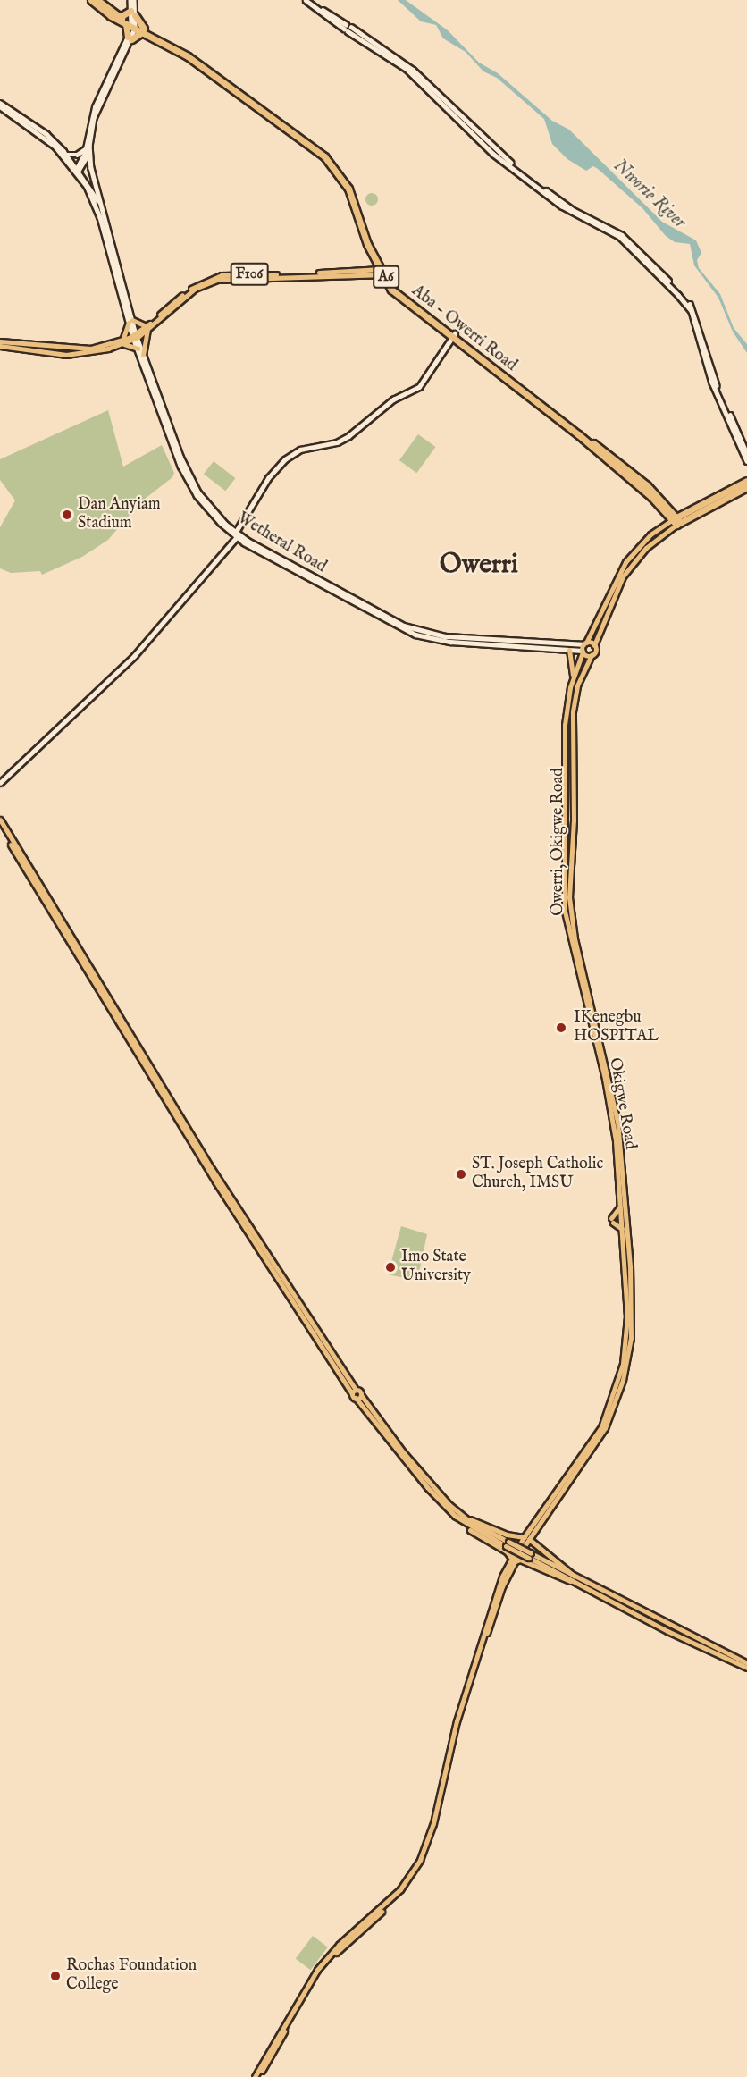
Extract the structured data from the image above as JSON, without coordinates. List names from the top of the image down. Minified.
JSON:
{"streets":{"highway":["A6","Aba - Owerri Road"],"main road":["F106","Wetheral Road","Owerri, Okigwe Road","Okigwe Road"]},"crossings":[["F106","Aba - Owerri Road"],["F106","Wetheral Road"],["Aba - Owerri Road","Wetheral Road"],["Aba - Owerri Road","Owerri, Okigwe Road"],["Aba - Owerri Road","Okigwe Road"],["Wetheral Road","Okigwe Road"],["Owerri, Okigwe Road","Okigwe Road"]],"districts":["Owerri"],"water":["Nworie River"],"places":["Dan Anyiam Stadium","IKenegbu HOSPITAL","ST. Joseph Catholic Church, IMSU","Imo State University","Rochas Foundation College"]}
